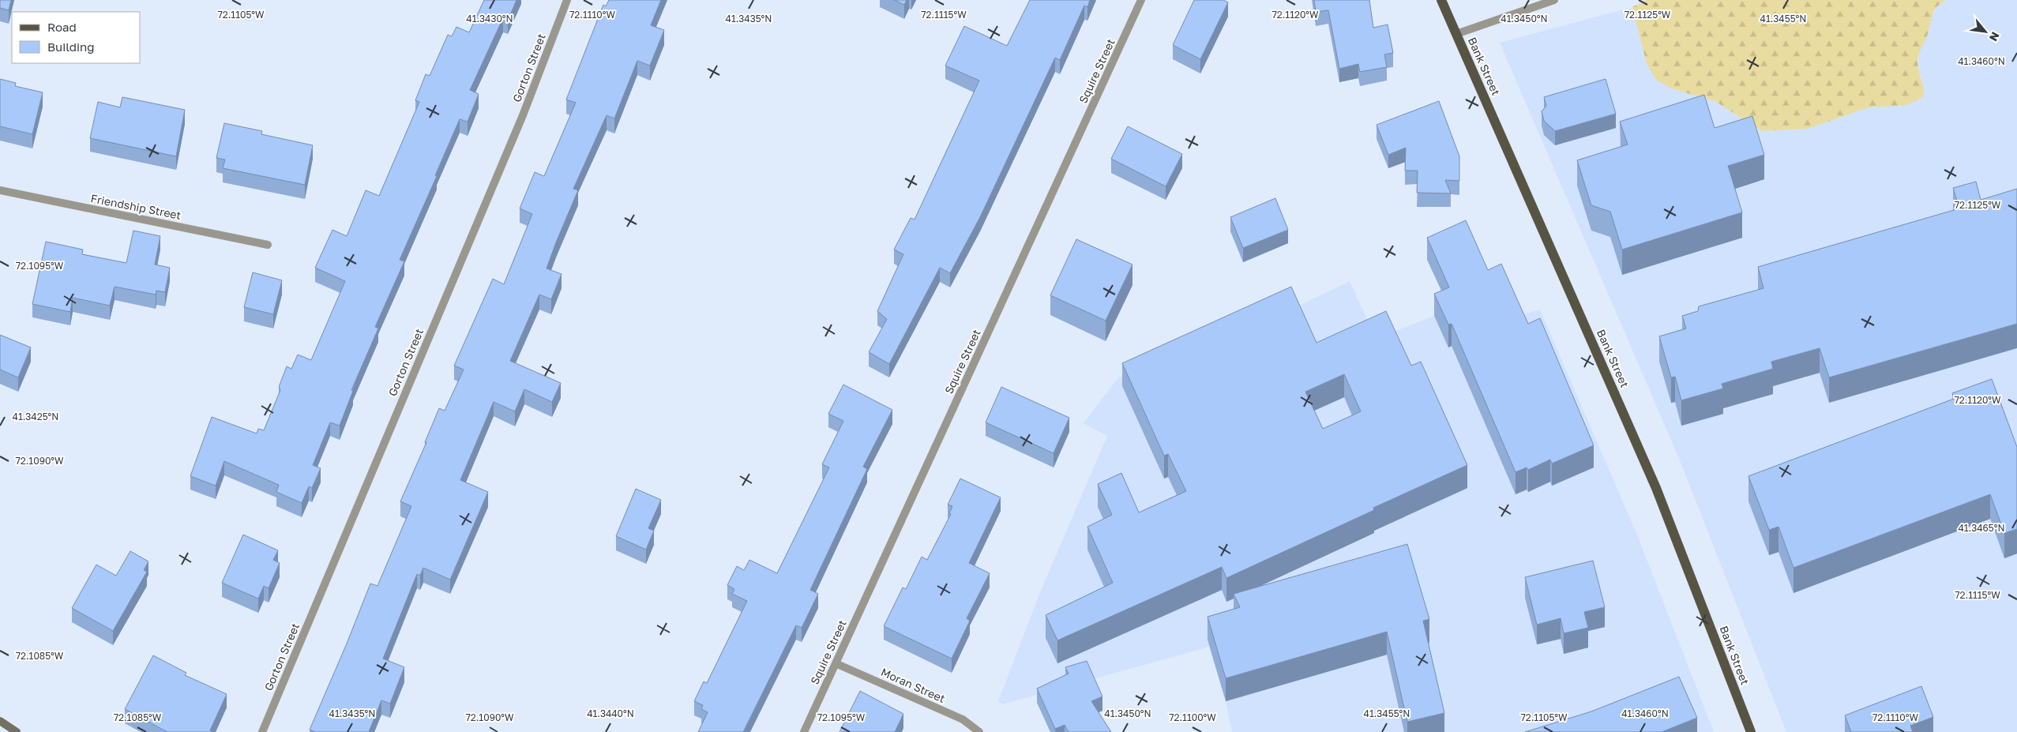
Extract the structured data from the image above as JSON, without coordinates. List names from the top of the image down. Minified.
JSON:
{"streets":{"main road":["Bank Street"],"street":["Gorton Street","Squire Street","Friendship Street","Moran Street"]},"crossings":[["Squire Street","Moran Street"]],"legend":["Road","Building"],"north":"bottom right","coordinates":["72.1125°W","72.1105°W","72.1110°W","72.1115°W","72.1120°W","41.3430°N","41.3435°N","41.3450°N","41.3455°N","41.3460°N","72.1095°W","41.3425°N","72.1090°W","41.3465°N","72.1085°W","41.3440°N","72.1100°W"]}
